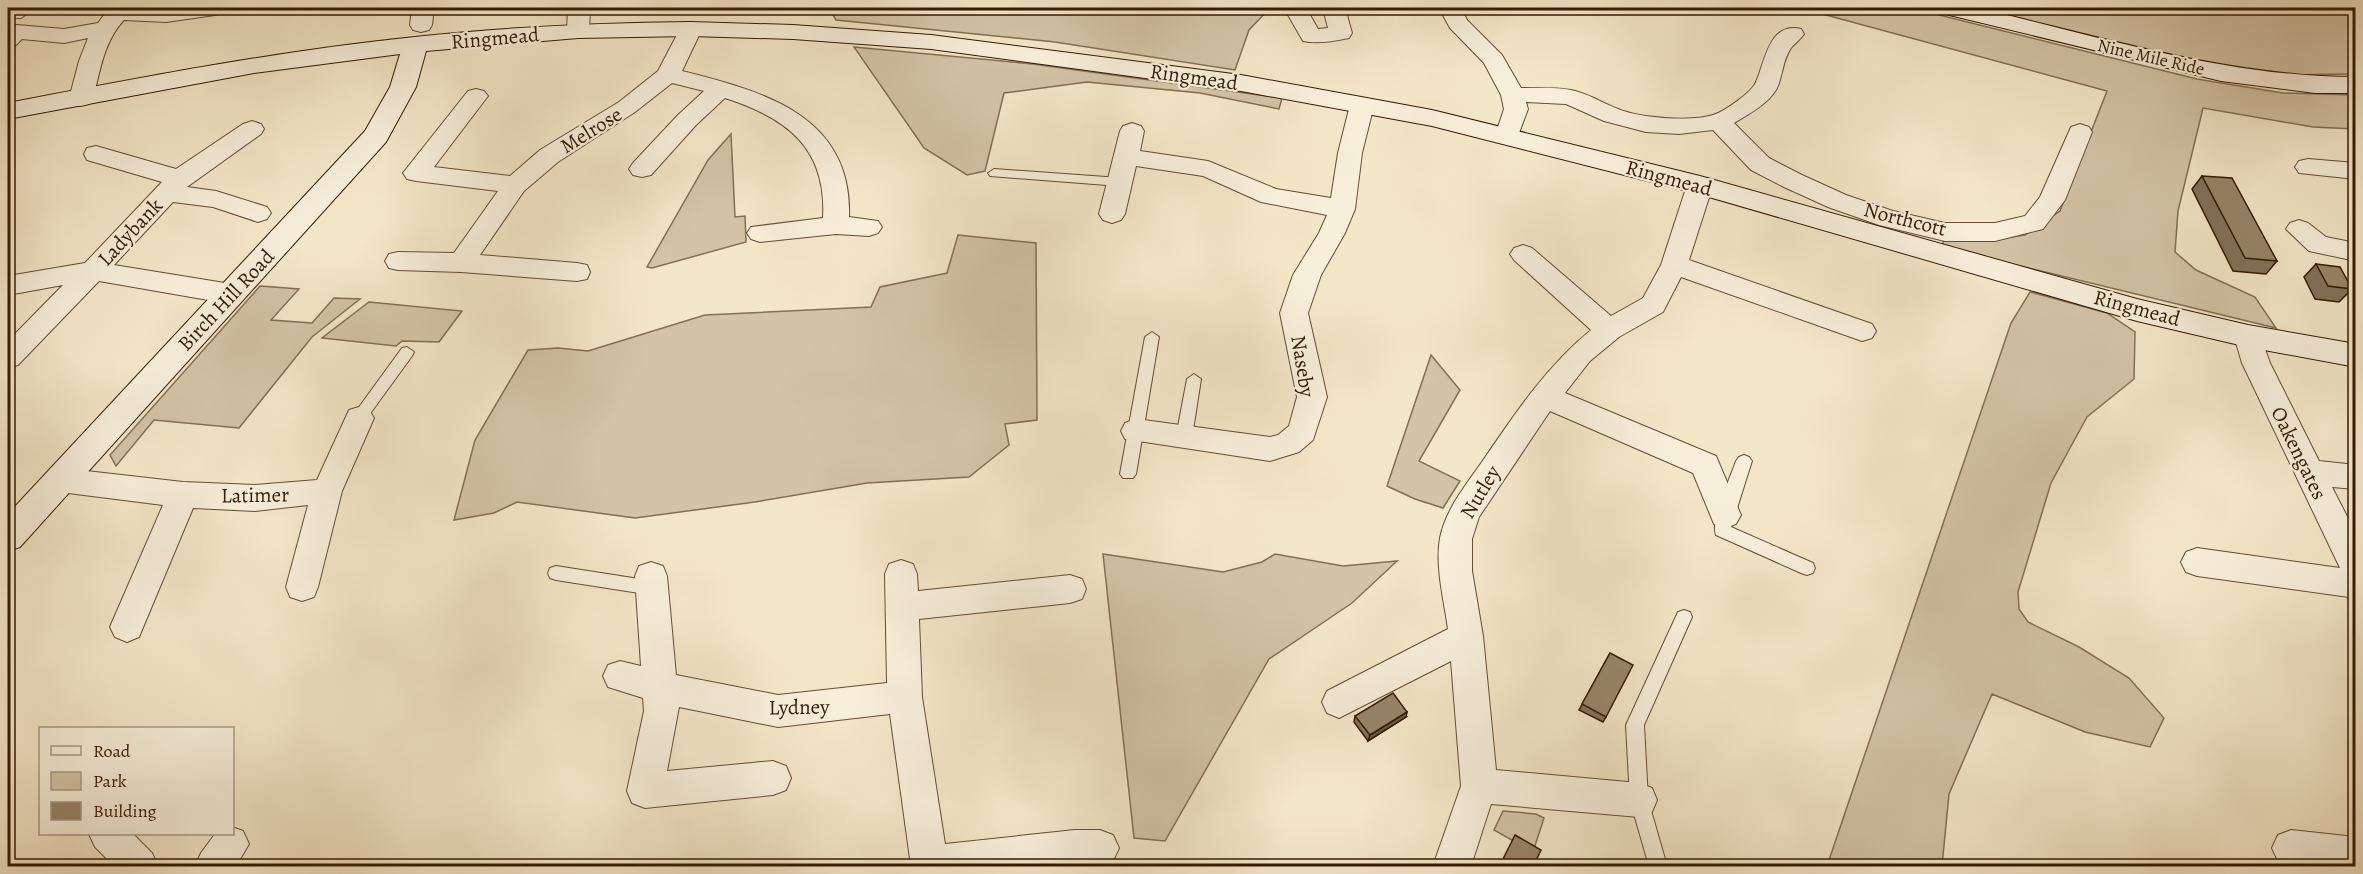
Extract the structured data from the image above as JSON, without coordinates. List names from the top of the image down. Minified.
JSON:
{"streets":{"street":["Ringmead","Nine Mile Ride","Melrose","Northcott","Ladybank","Birch Hill Road","Naseby","Oakengates","Nutley","Latimer","Lydney"]},"crossings":[["Ringmead","Melrose"],["Ringmead","Birch Hill Road"],["Ringmead","Naseby"],["Ringmead","Oakengates"],["Ringmead","Nutley"],["Ladybank","Birch Hill Road"],["Birch Hill Road","Latimer"]],"legend":["Road","Park","Building"]}
